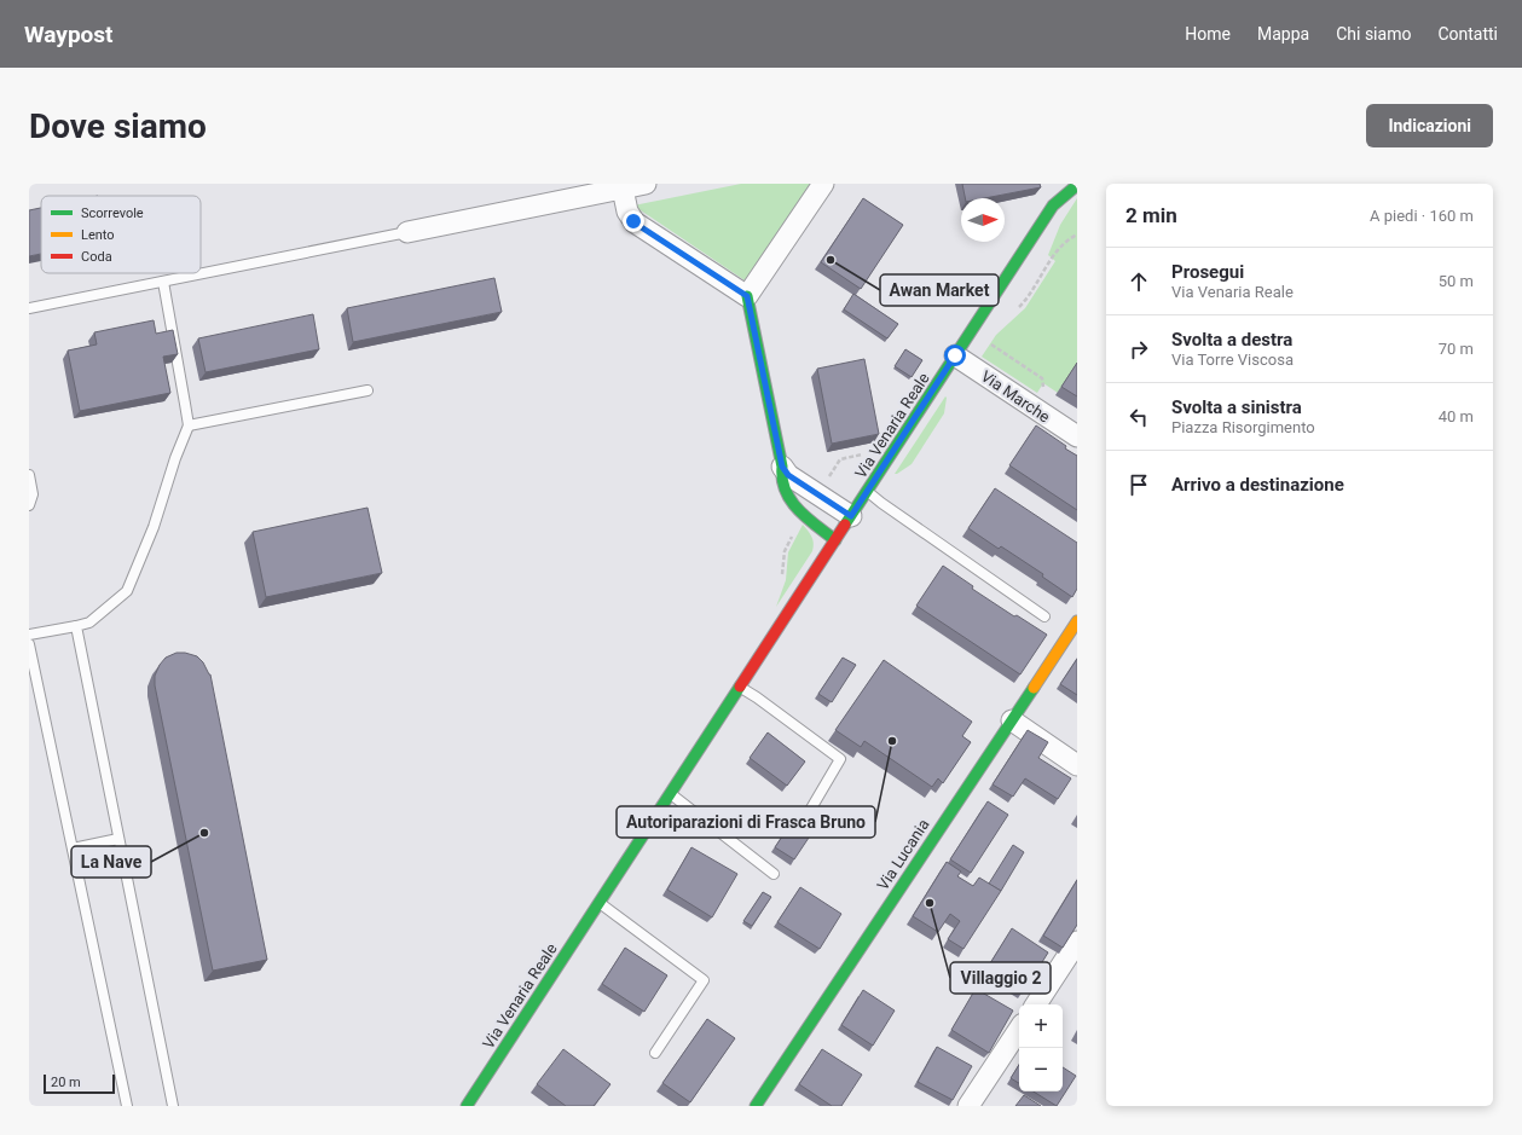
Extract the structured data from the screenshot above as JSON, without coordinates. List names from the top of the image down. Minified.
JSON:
{"streets":{"street":["Via Marche","Via Venaria Reale","Via Lucania"]},"crossings":[["Via Marche","Via Venaria Reale"]],"places":["Awan Market","Autoriparazioni di Frasca Bruno","La Nave","Villaggio 2"],"legend":["Scorrevole","Lento","Coda"],"scale_bar":"20 m","north":"right","page":{"header":"Waypost","nav":["Home","Mappa","Chi siamo","Contatti"],"buttons":"Indicazioni","title":"Dove siamo","heading":["2 min","A piedi · 160 m"],"list":[["Prosegui","Via Venaria Reale","50 m"],["Svolta a destra","Via Torre Viscosa","70 m"],["Svolta a sinistra","Piazza Risorgimento","40 m"],"Arrivo a destinazione"],"map_buttons":["+","−"],"scale":"20 m"}}
